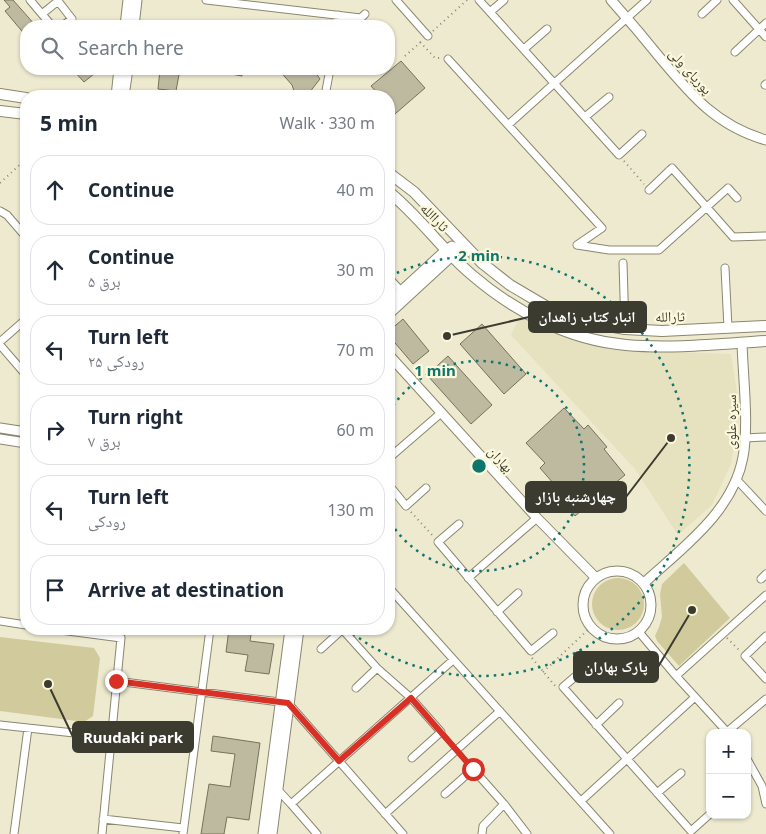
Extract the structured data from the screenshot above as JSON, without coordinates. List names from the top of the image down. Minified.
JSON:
{"streets":{"main road":["ثاراالله","ثارالله"],"street":["پوریای ولی","سیره علوی","بهاران"]},"crossings":[["ثاراالله","سیره علوی"],["سیره علوی","بهاران"]],"places":["انبار کتاب زاهدان","چهارشنبه بازار","پارک بهاران","Ruudaki park"],"page":{"search":"Search here","heading":["5 min","Walk · 330 m"],"list":[["Continue","40 m"],["Continue","برق ۵","30 m"],["Turn left","رودکی ۲۵","70 m"],["Turn right","برق ۷","60 m"],["Turn left","رودکی","130 m"],"Arrive at destination"],"map_buttons":["+","−"]},"rings":["2 min","1 min"]}
